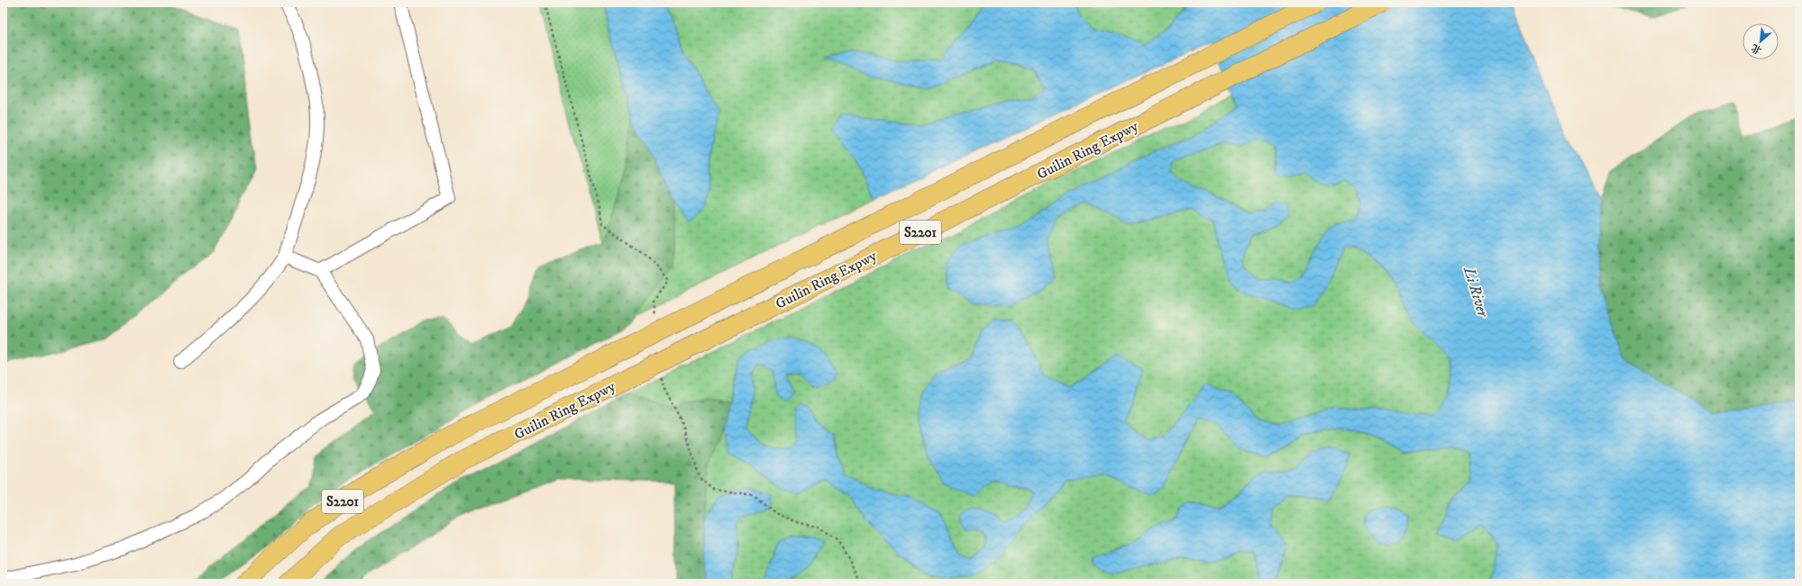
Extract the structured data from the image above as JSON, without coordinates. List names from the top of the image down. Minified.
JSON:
{"streets":{"highway":["Guilin Ring Expwy","S2201"]},"water":["Li River"],"north":"bottom left"}
